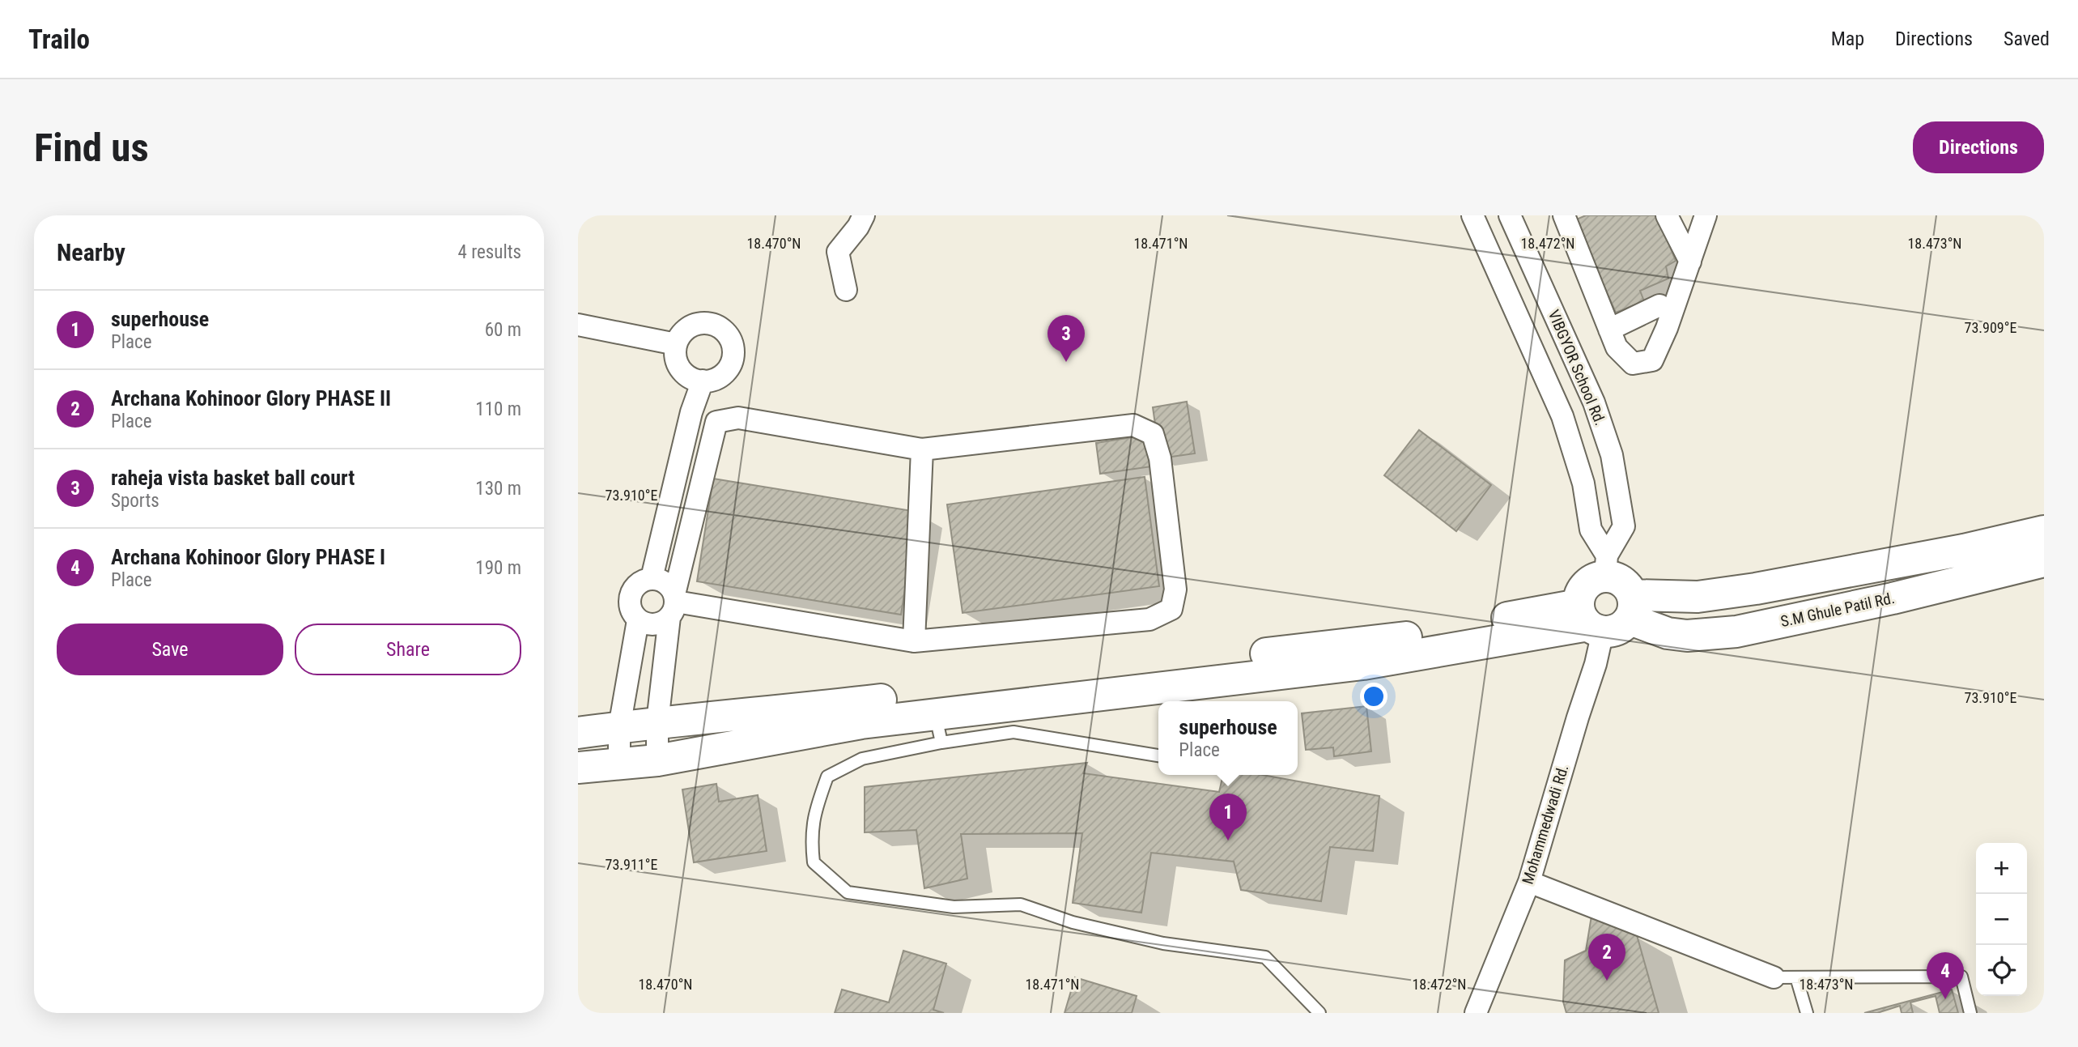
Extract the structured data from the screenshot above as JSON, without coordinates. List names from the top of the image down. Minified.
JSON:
{"streets":{"street":["VIBGYOR School Rd.","S.M Ghule Patil Rd.","Mohammedwadi Rd."]},"crossings":[["S.M Ghule Patil Rd.","Mohammedwadi Rd."]],"page":{"header":"Trailo","nav":["Map","Directions","Saved"],"buttons":["Directions",["Save","Share"]],"title":"Find us","heading":["Nearby","4 results"],"list":[{"mark":"1","name":"superhouse","note":"Place","value":"60 m"},{"mark":"2","name":"Archana Kohinoor Glory PHASE II","note":"Place","value":"110 m"},{"mark":"3","name":"raheja vista basket ball court","note":"Sports","value":"130 m"},{"mark":"4","name":"Archana Kohinoor Glory PHASE I","note":"Place","value":"190 m"}],"pins":["3","1","2","4"],"popup":["superhouse","Place"],"map_buttons":["+","−"]},"coordinates":["18.470°N","18.471°N","18.472°N","18.473°N","73.909°E","73.910°E","73.911°E"]}
